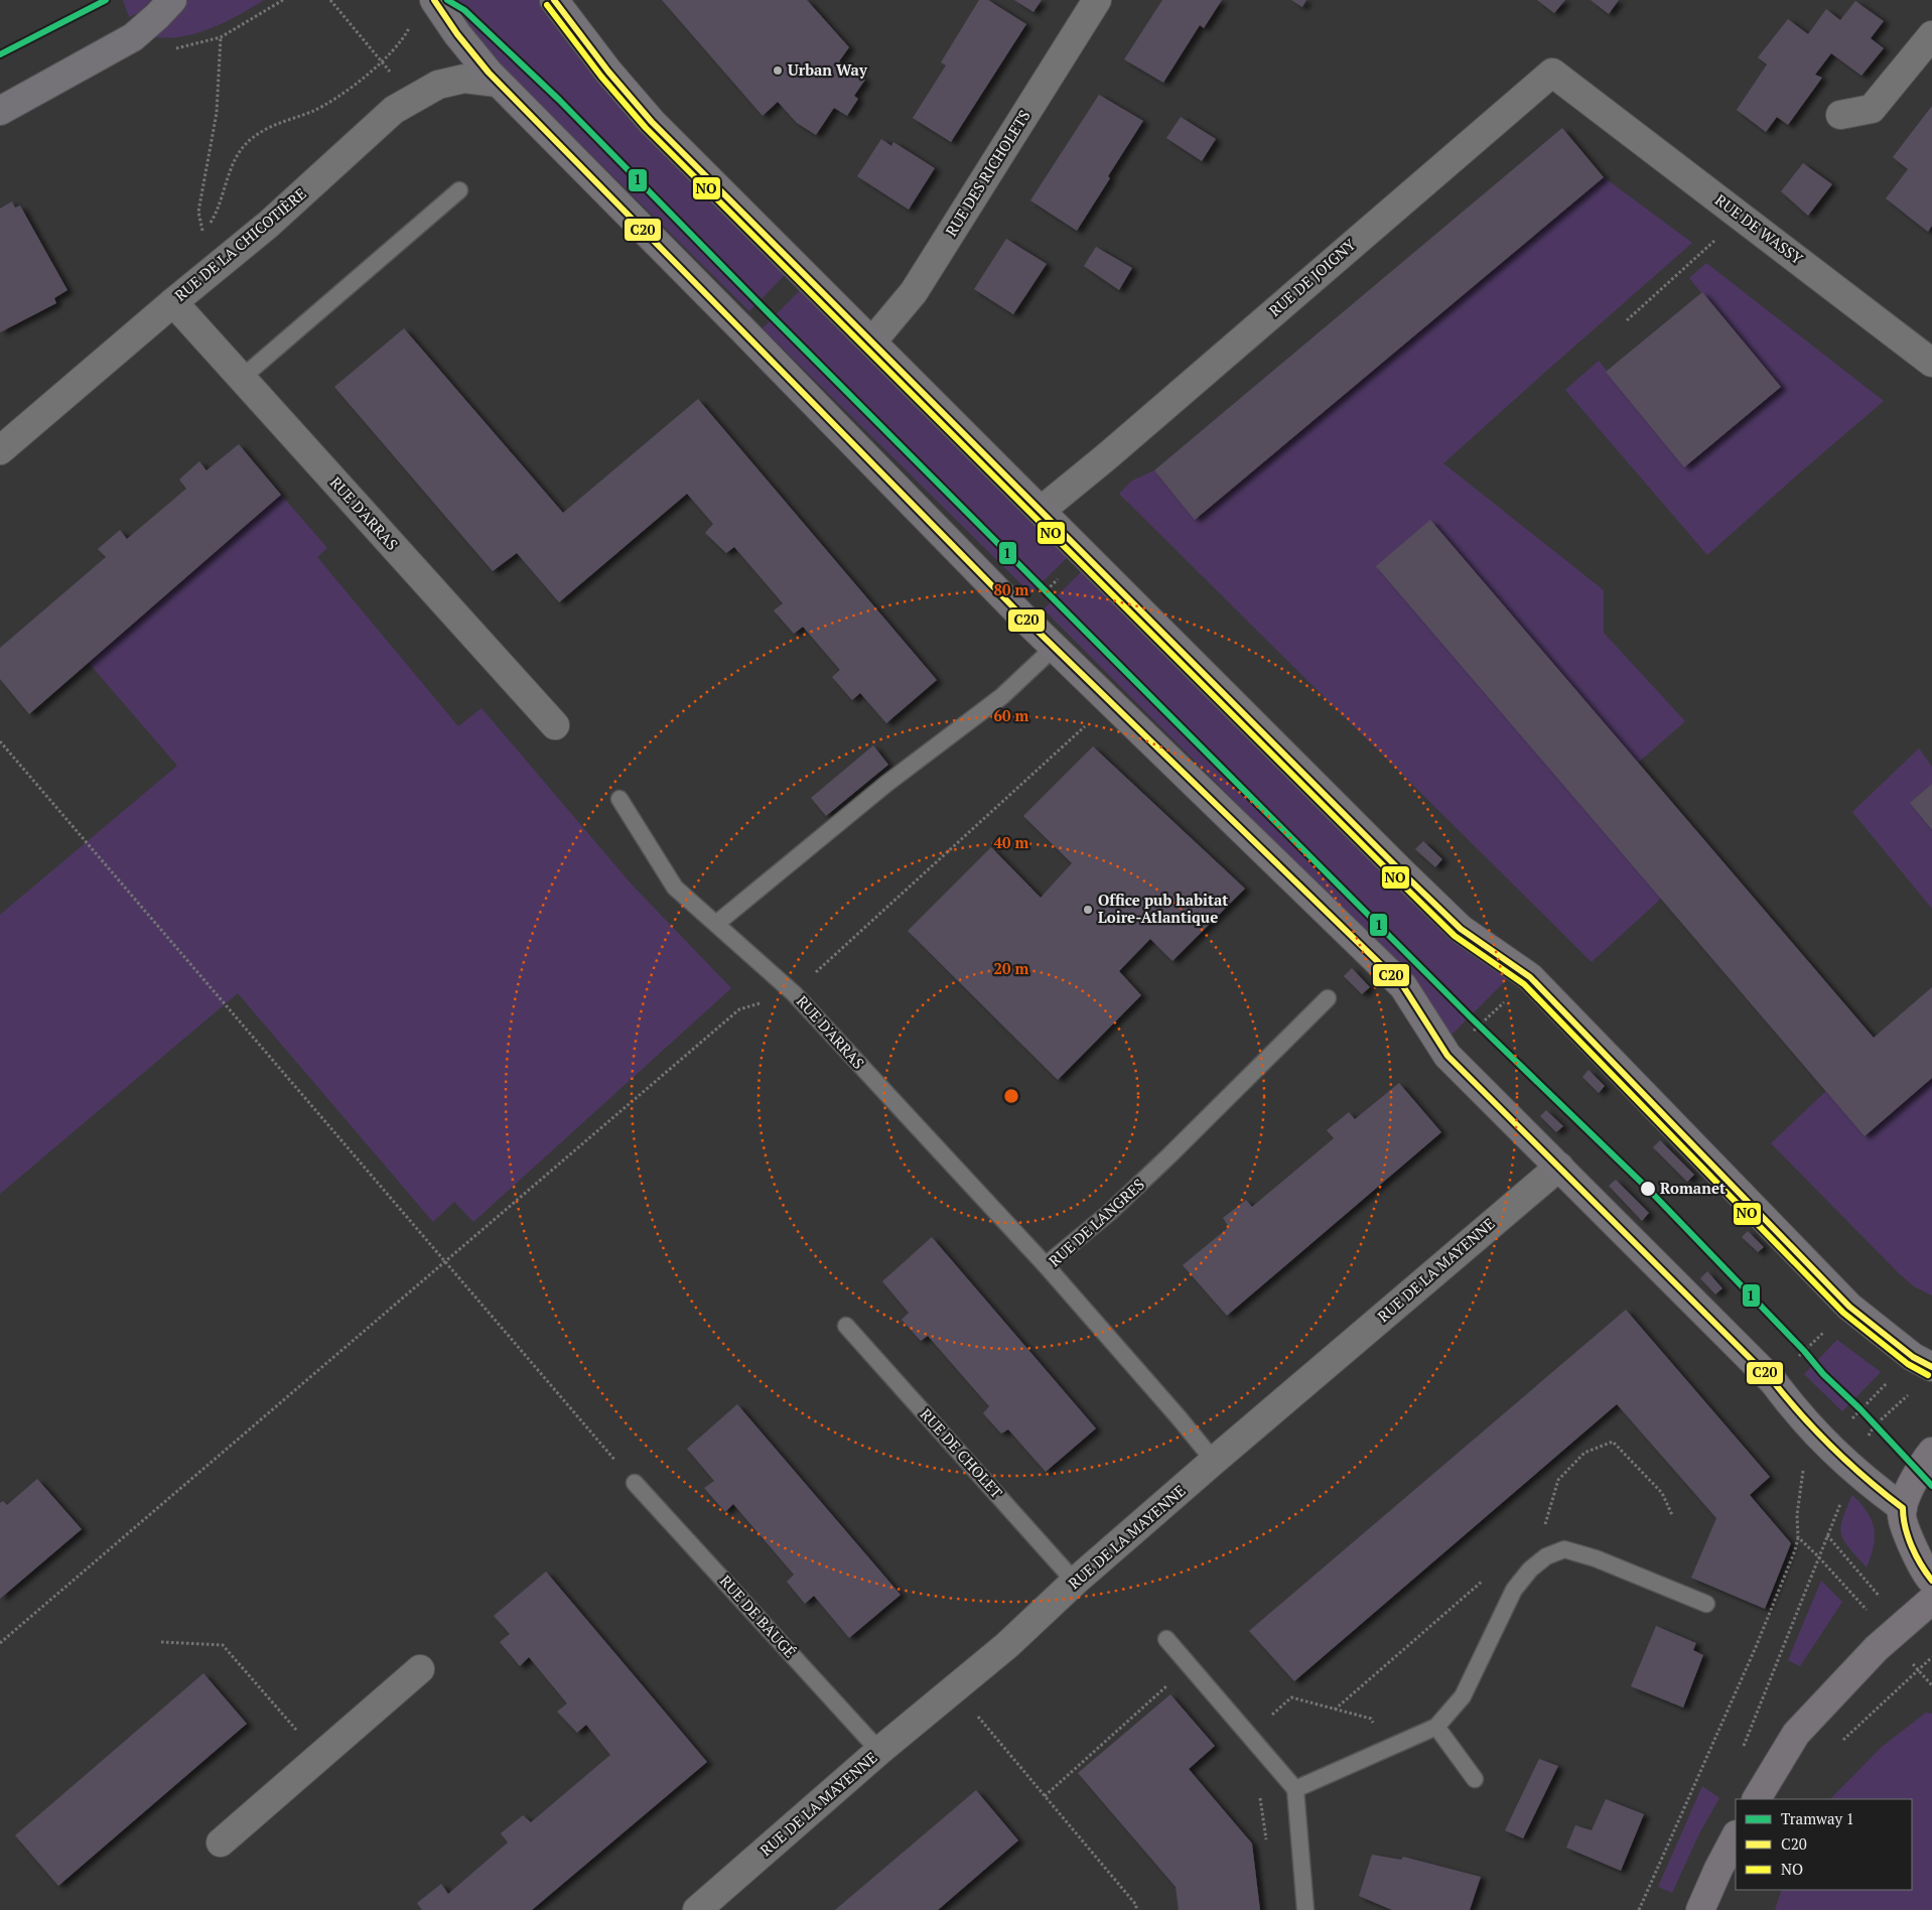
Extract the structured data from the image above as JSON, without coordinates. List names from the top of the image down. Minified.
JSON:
{"streets":{"street":["RUE DES RICHOLETS","RUE DE WASSY","RUE DE LA CHICOTIÈRE","RUE DE JOIGNY","RUE D'ARRAS","RUE DE LA MAYENNE"],"lane":["RUE DE LANGRES","RUE DE CHOLET","RUE DE BAUGÉ"]},"crossings":[["RUE DE WASSY","RUE DE JOIGNY"],["RUE DE LA CHICOTIÈRE","RUE D'ARRAS"],["RUE D'ARRAS","RUE DE LANGRES"],["RUE DE LANGRES","RUE DE LA MAYENNE"],["RUE DE LA MAYENNE","RUE DE CHOLET"],["RUE DE LA MAYENNE","RUE DE BAUGÉ"]],"places":["Urban Way","Office pub habitat Loire-Atlantique","Romanet"],"lines":["tram line 1","transit line C20","transit line NO"],"legend":["Tramway 1","C20","NO"],"rings":["80 m","60 m","40 m","20 m"]}
